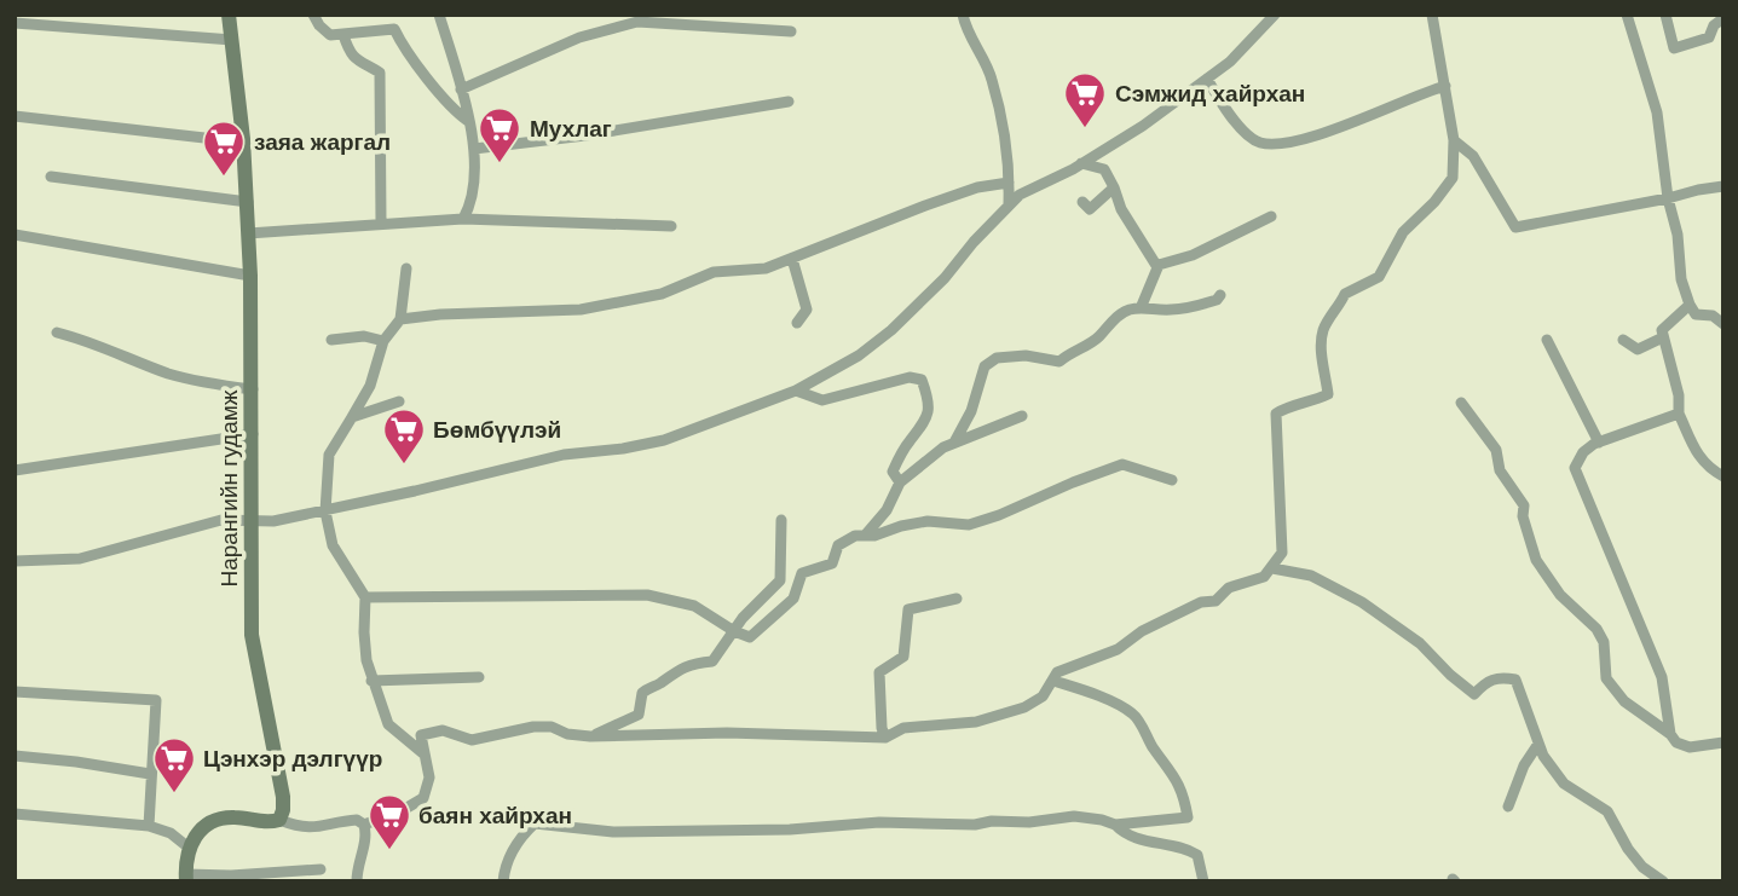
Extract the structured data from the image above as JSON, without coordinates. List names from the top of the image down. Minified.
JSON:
{"streets":{"main road":["Нарангийн гудамж"]},"places":{"supermarket":["Сэмжид хайрхан","Мухлаг","заяа жаргал","Бөмбүүлэй","Цэнхэр дэлгүүр","баян хайрхан"]}}
